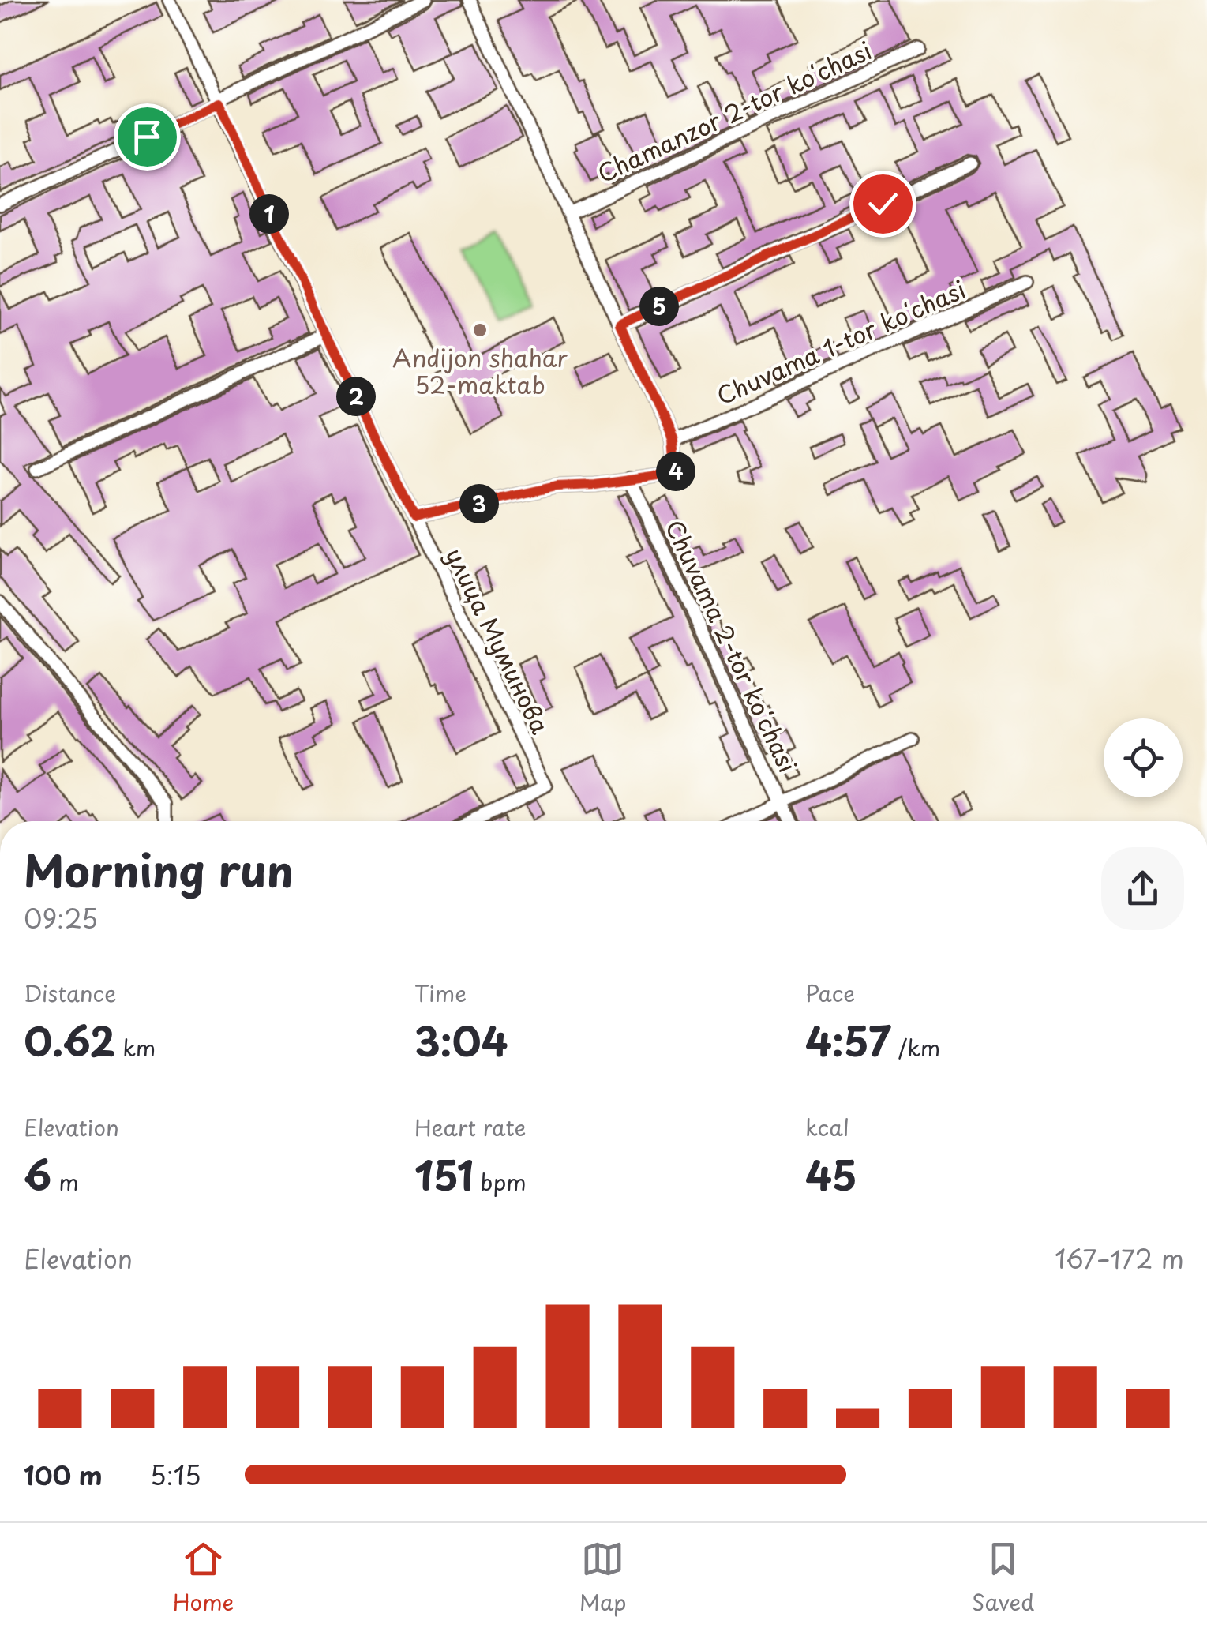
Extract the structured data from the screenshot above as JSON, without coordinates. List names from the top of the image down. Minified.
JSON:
{"streets":{"street":["Chamanzor 2-tor koʻchasi","Chuvama 1-tor koʻchasi","улица Муминова","Chuvama 2-tor koʻchasi"]},"places":["Andijon shahar 52-maktab"],"page":{"pins":["1","5","2","4","3"],"heading":["Morning run","09:25"],"stats":[["Distance","0.62 km"],["Time","3:04"],["Pace","4:57 /km"],["Elevation","6 m"],["Heart rate","151 bpm"],["kcal","45"]],"chart":["Elevation","167–172 m"],"list":[{"name":"100 m","note":"5:15"}],"tabs":["Home","Map","Saved"]}}
